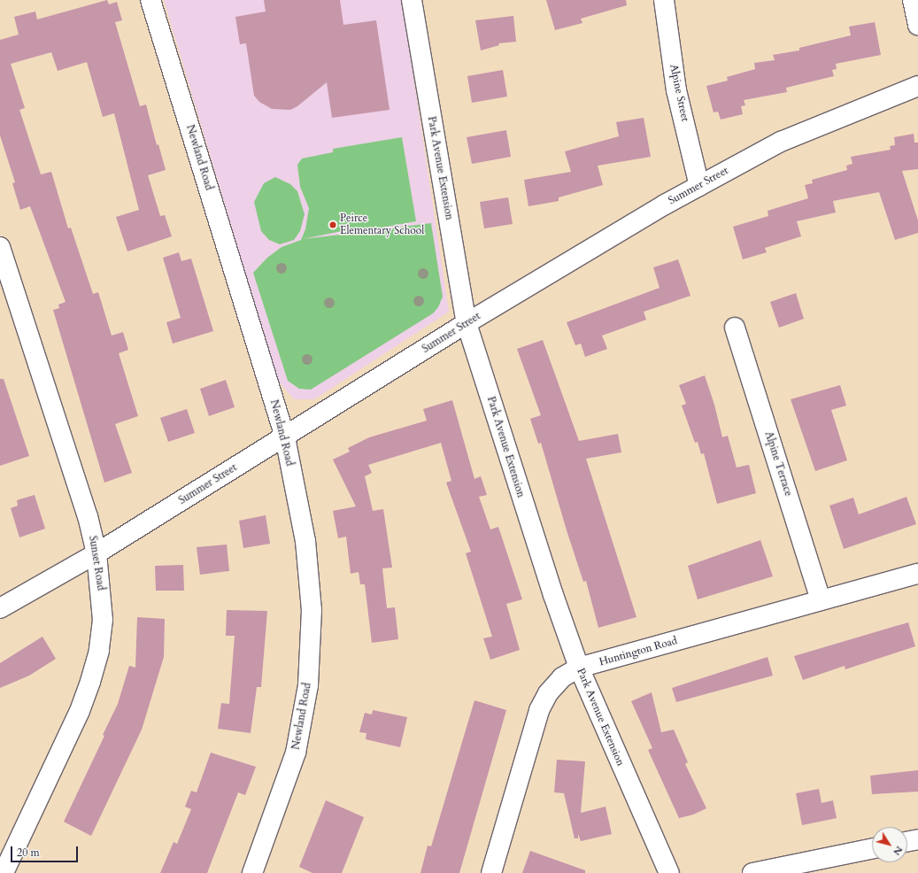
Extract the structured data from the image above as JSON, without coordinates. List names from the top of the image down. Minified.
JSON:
{"streets":{"street":["Alpine Street","Newland Road","Park Avenue Extension","Summer Street","Alpine Terrace","Sunset Road","Huntington Road"]},"crossings":[["Alpine Street","Summer Street"],["Newland Road","Summer Street"],["Park Avenue Extension","Summer Street"],["Park Avenue Extension","Huntington Road"],["Summer Street","Sunset Road"],["Alpine Terrace","Huntington Road"]],"places":["Peirce Elementary School"],"scale_bar":"20 m","north":"bottom right"}
